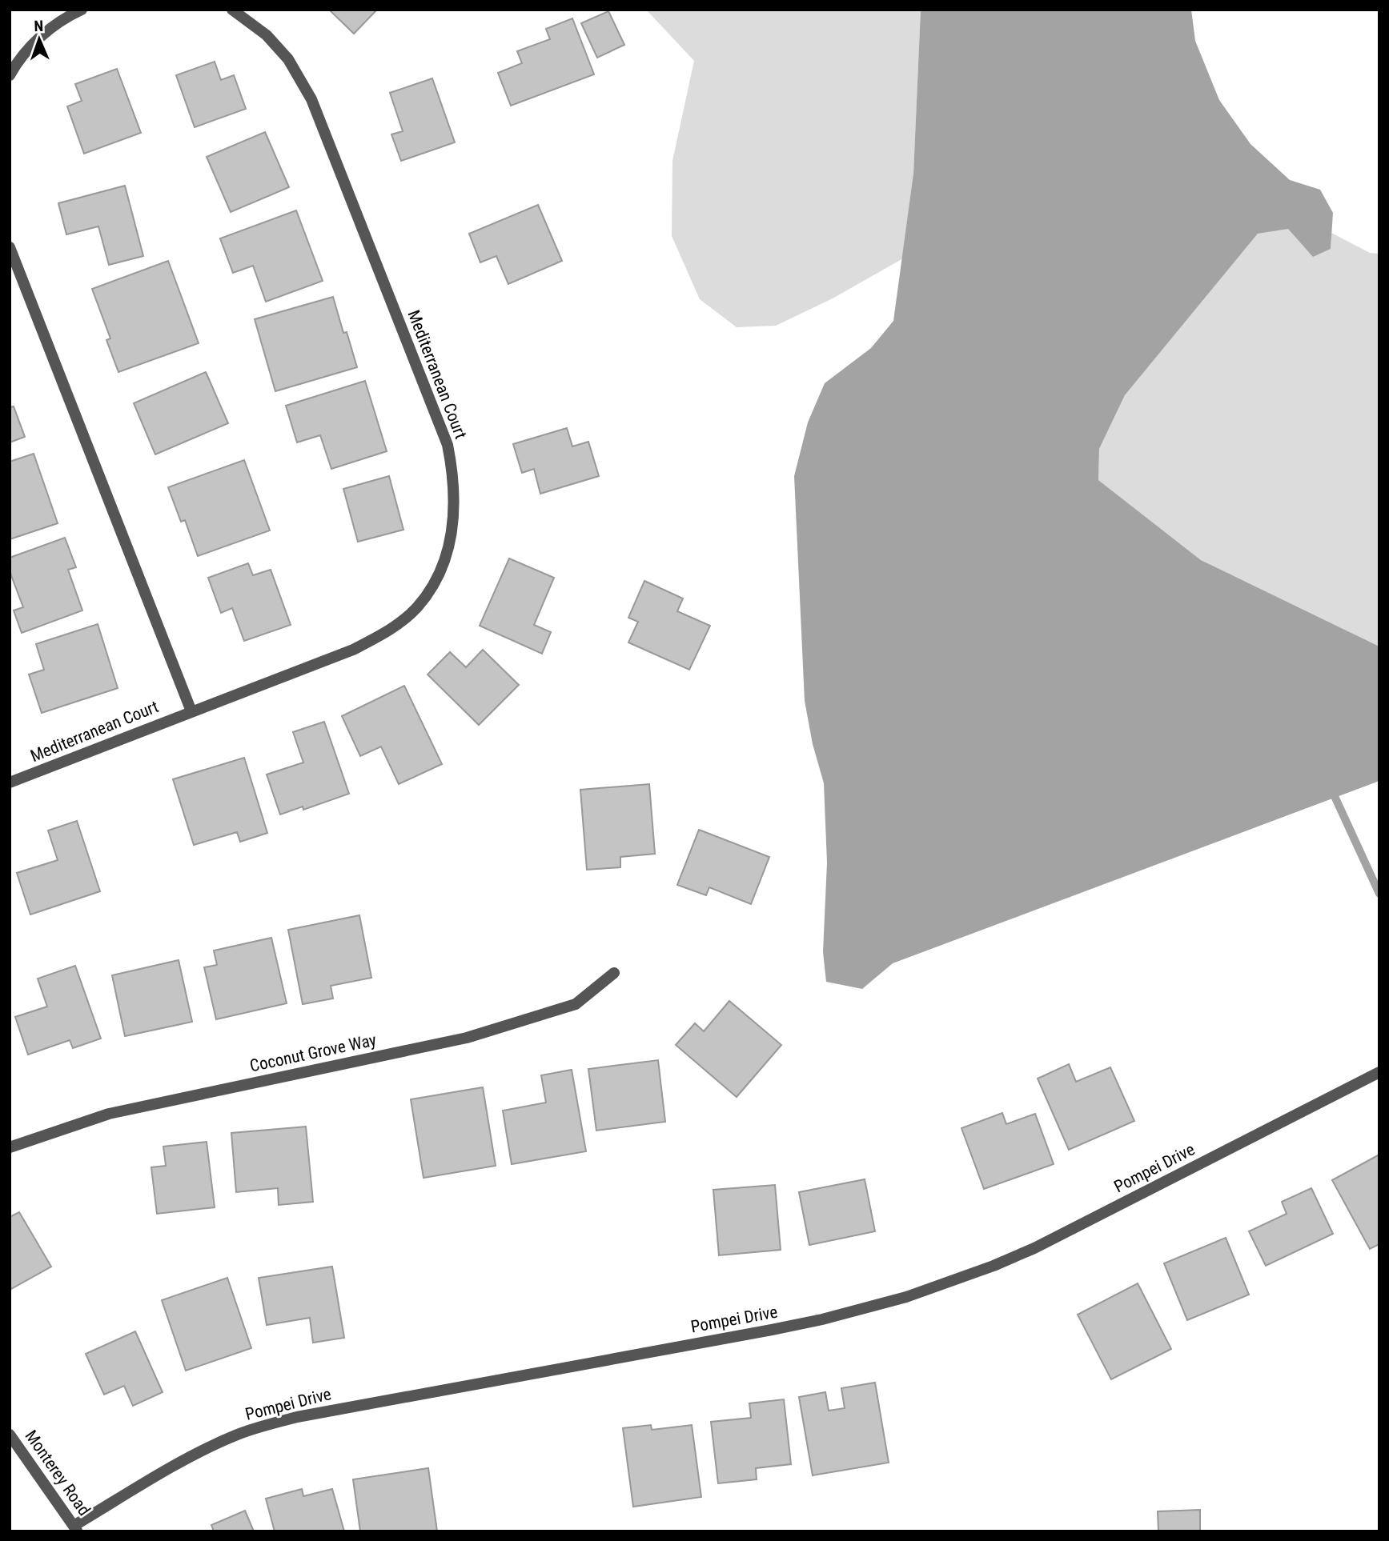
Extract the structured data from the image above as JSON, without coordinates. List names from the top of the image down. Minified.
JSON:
{"streets":{"street":["Mediterranean Court","Coconut Grove Way","Pompei Drive","Monterey Road"]},"crossings":[["Pompei Drive","Monterey Road"]],"north":"top"}
